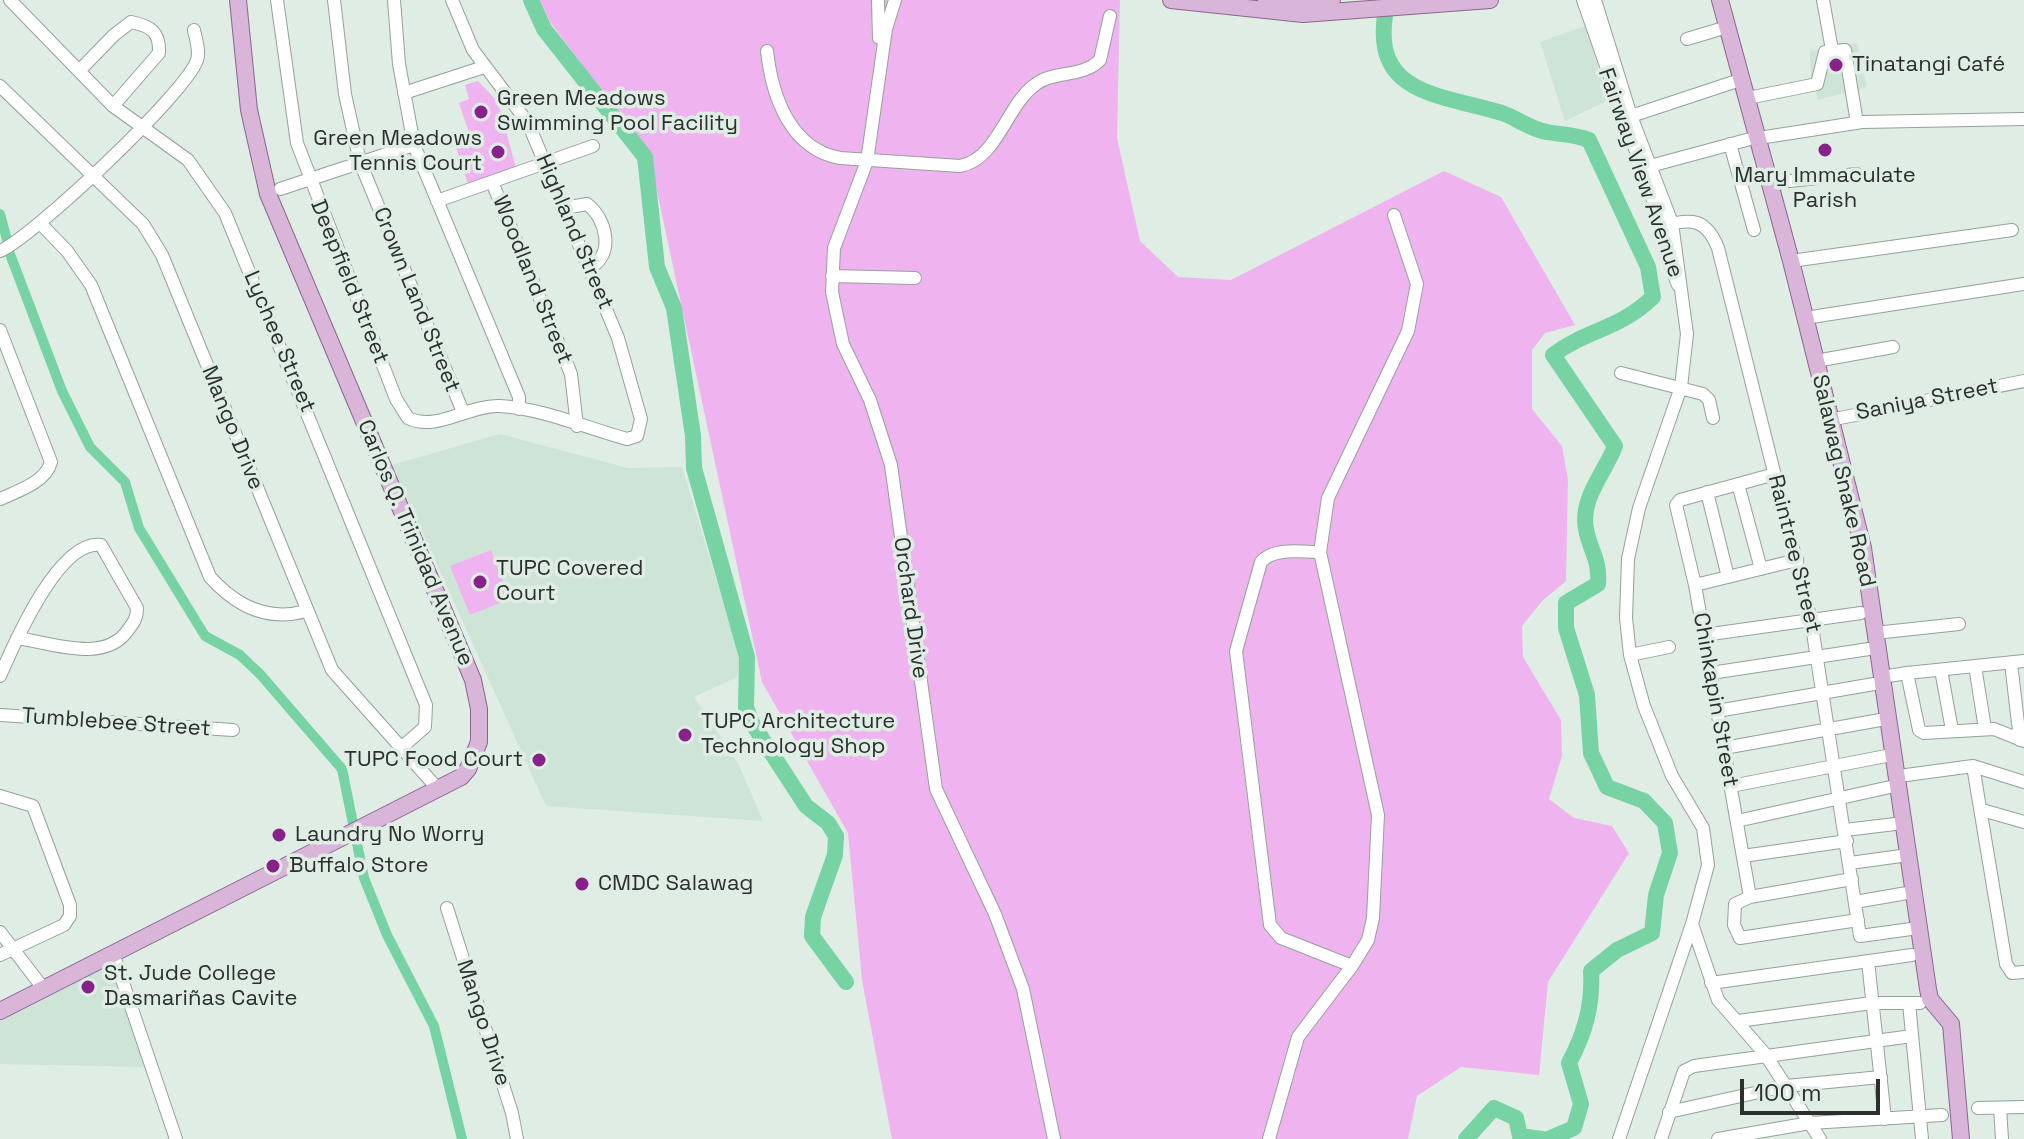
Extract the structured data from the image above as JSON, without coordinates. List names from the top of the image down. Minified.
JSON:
{"streets":{"main road":["Salawag Snake Road","Carlos Q. Trinidad Avenue"],"street":["Fairway View Avenue","Highland Street","Woodland Street","Deepfield Street","Crown Land Street","Lychee Street","Saniya Street","Mango Drive","Raintree Street","Orchard Drive","Chinkapin Street","Tumblebee Street"]},"crossings":[["Fairway View Avenue","Raintree Street"],["Highland Street","Woodland Street"],["Deepfield Street","Crown Land Street"],["Lychee Street","Mango Drive"],["Saniya Street","Salawag Snake Road"],["Mango Drive","Carlos Q. Trinidad Avenue"]],"places":["Tinatangi Café","Green Meadows Swimming Pool Facility","Mary Immaculate Parish","Green Meadows Tennis Court","TUPC Covered Court","TUPC Architecture Technology Shop","TUPC Food Court","Laundry No Worry","Buffalo Store","CMDC Salawag","St. Jude College Dasmariñas Cavite"],"scale_bar":"100 m"}
